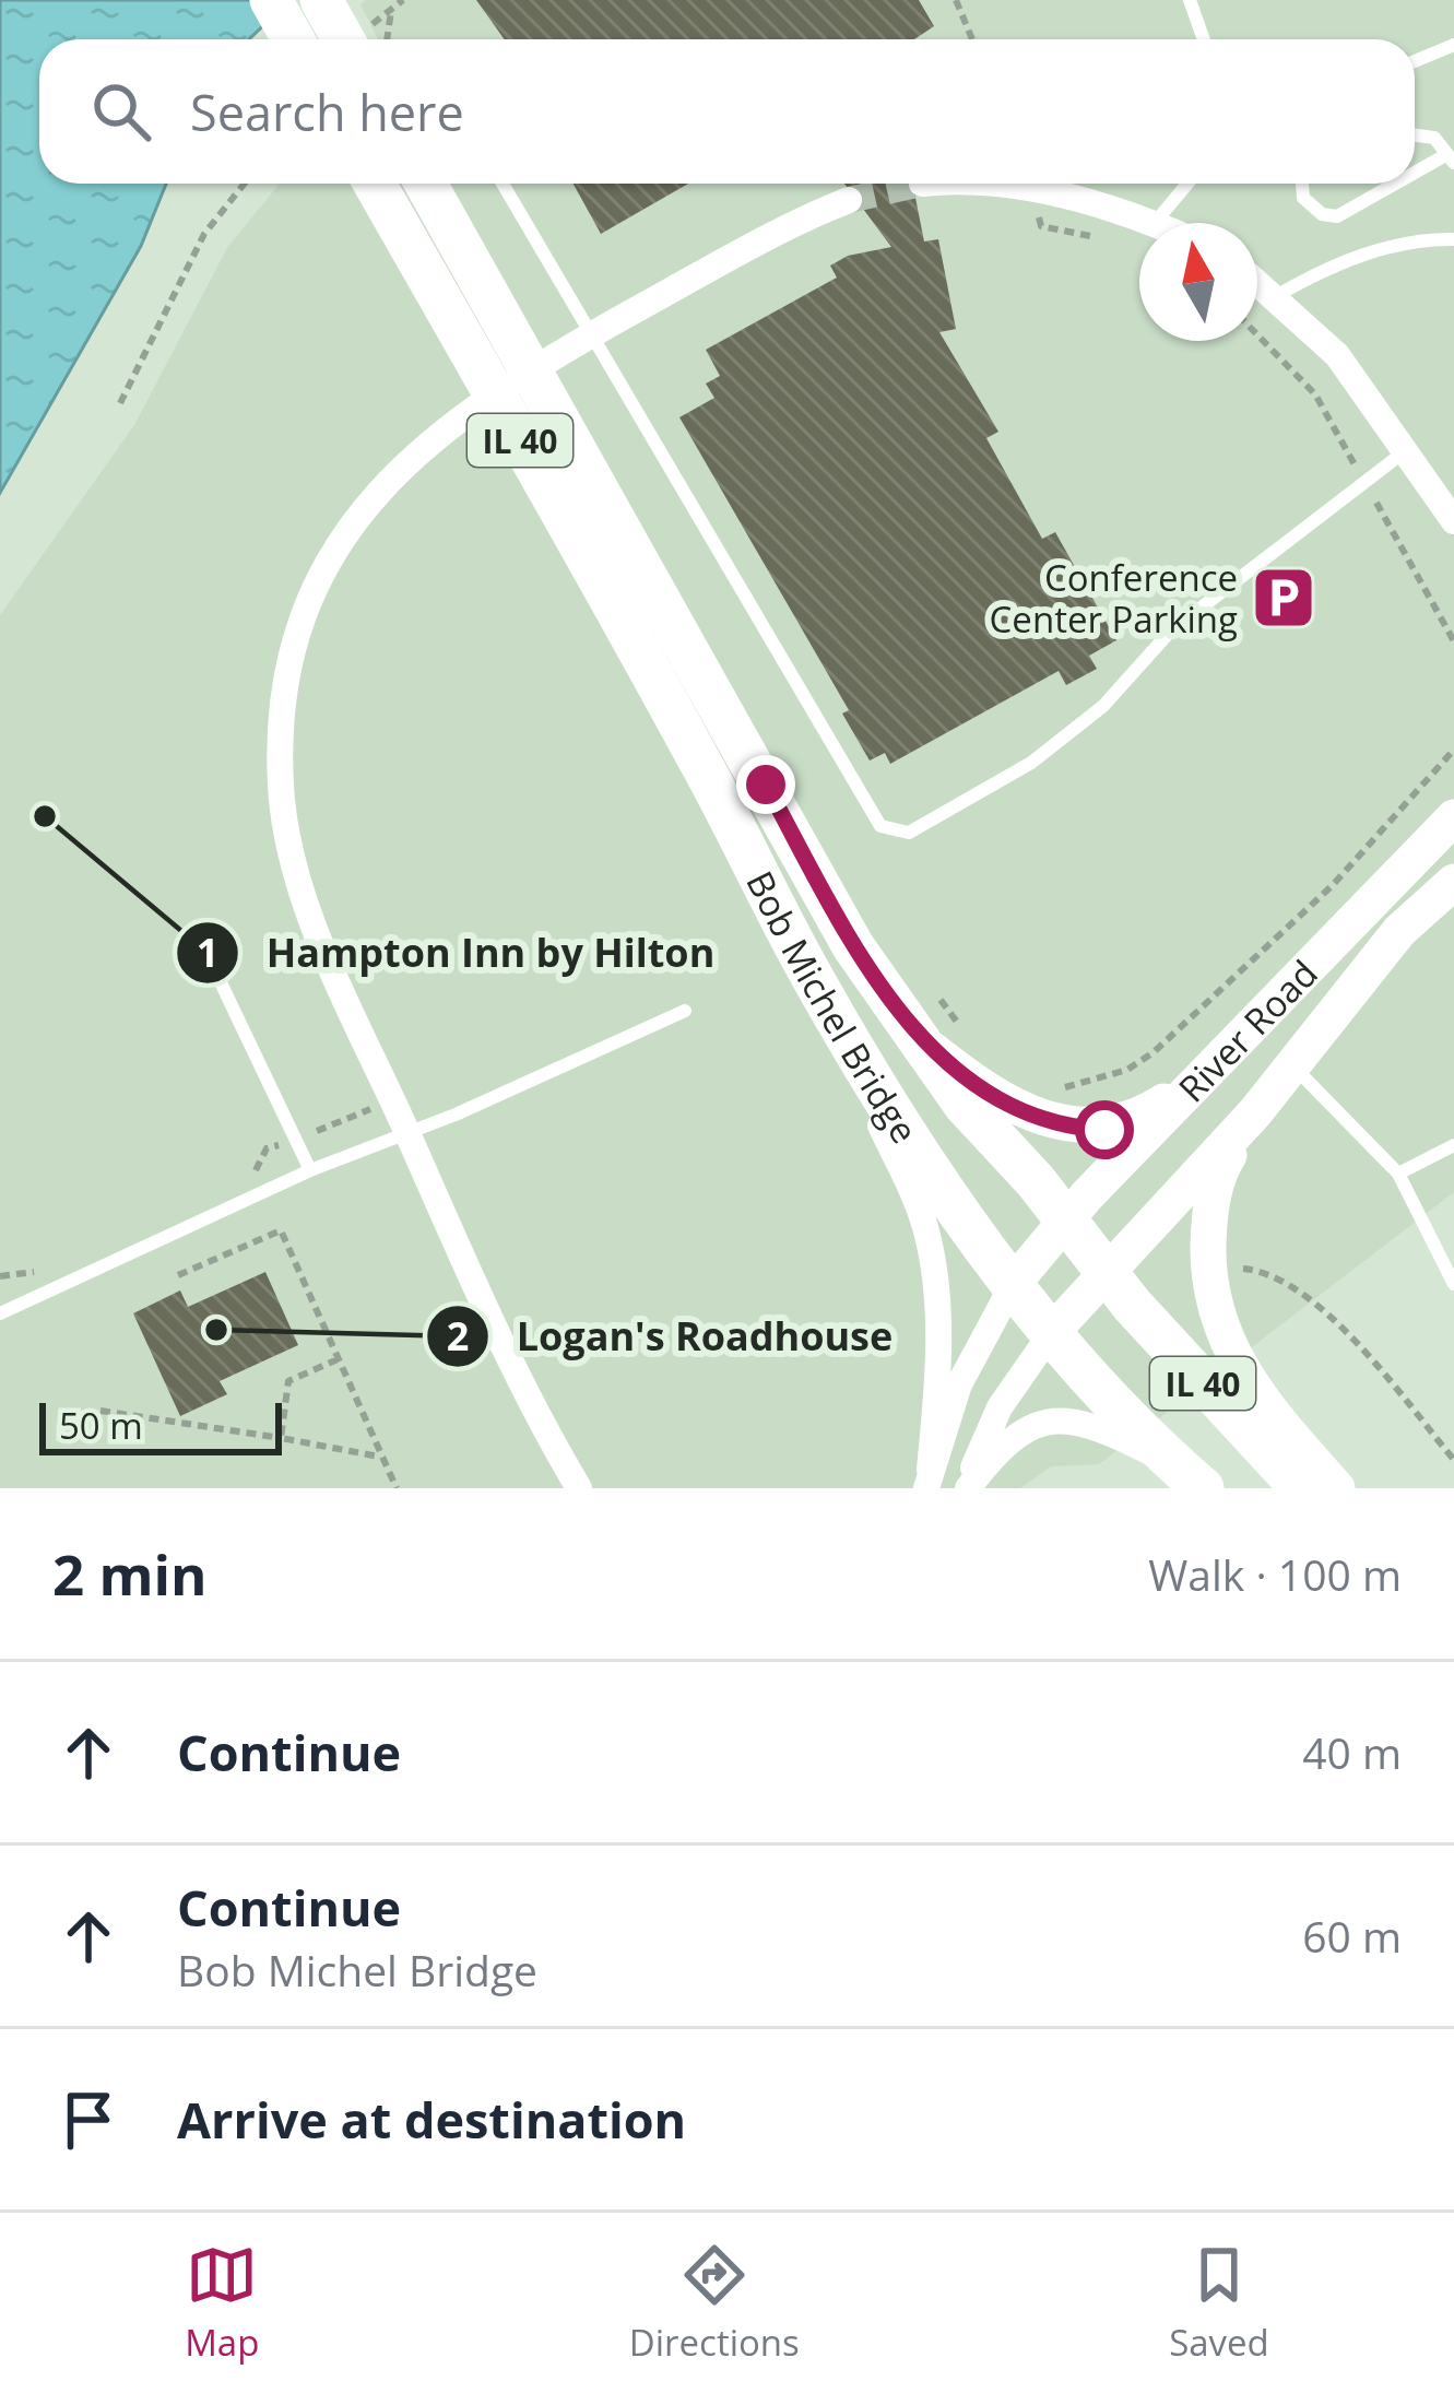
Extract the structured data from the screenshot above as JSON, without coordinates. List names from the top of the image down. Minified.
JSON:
{"streets":{"main road":["IL 40","Bob Michel Bridge","River Road"]},"crossings":[["IL 40","Bob Michel Bridge"],["IL 40","River Road"],["Bob Michel Bridge","River Road"]],"places":{"parking":["Conference Center Parking"],"other":["Hampton Inn by Hilton","Logan's Roadhouse"]},"scale_bar":"50 m","north":"top","page":{"search":"Search here","scale":"50 m","heading":["2 min","Walk · 100 m"],"list":[["Continue","40 m"],["Continue","Bob Michel Bridge","60 m"],"Arrive at destination"],"nav":["Map","Directions","Saved"]}}
